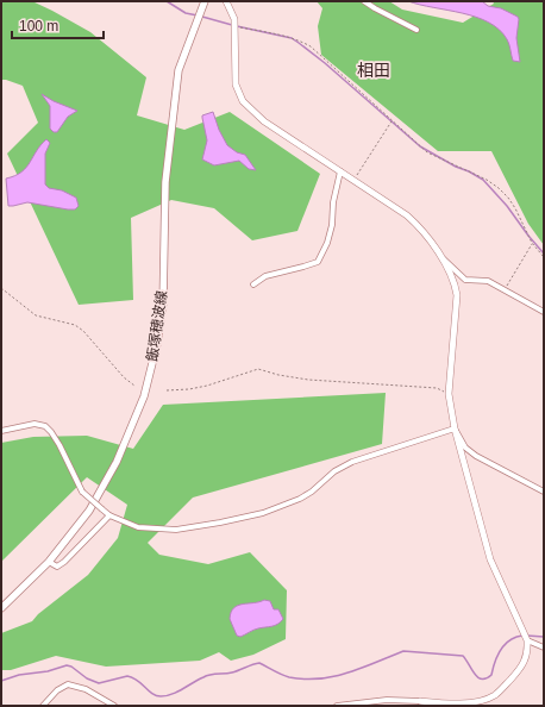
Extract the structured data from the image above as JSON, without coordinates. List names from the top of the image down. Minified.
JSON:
{"streets":{"main road":["飯塚穂波線"]},"districts":["相田"],"scale_bar":"100 m"}
